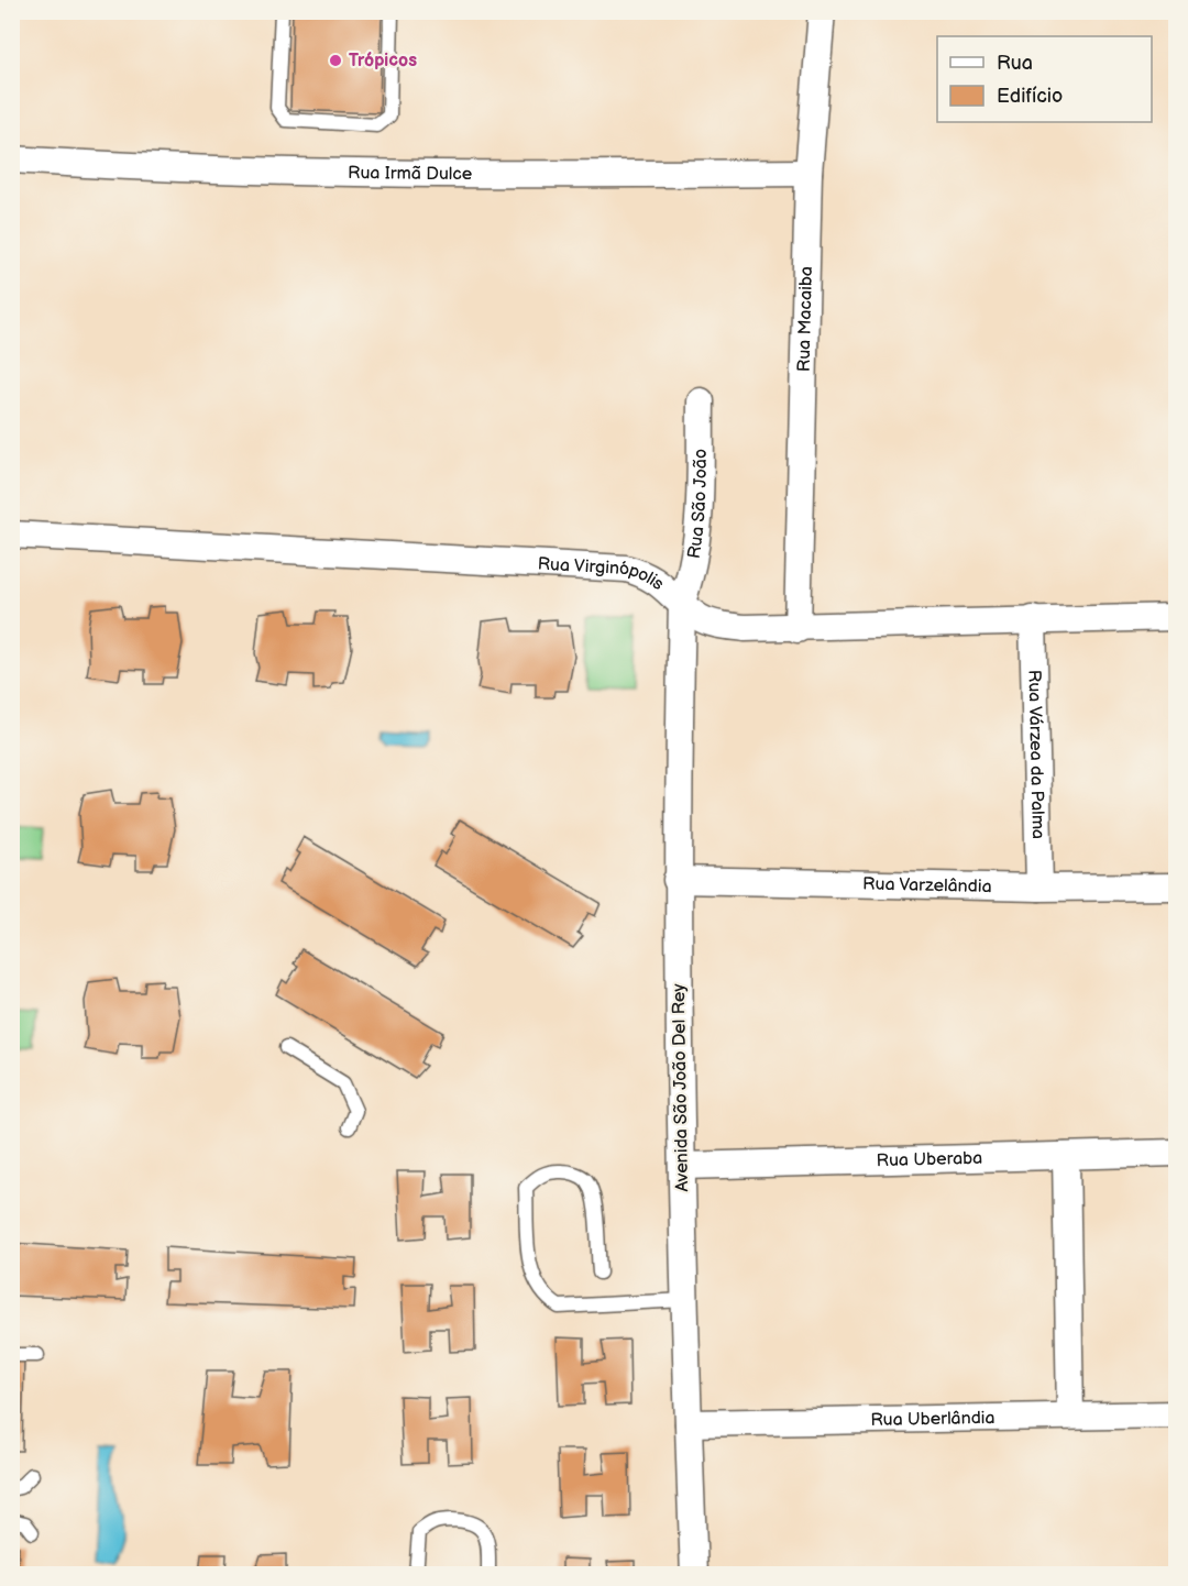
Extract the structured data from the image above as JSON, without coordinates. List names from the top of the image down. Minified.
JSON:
{"streets":{"street":["Rua Irmã Dulce","Rua Macaiba","Rua São João","Rua Virginópolis","Rua Várzea da Palma","Rua Varzelândia","Avenida São João Del Rey","Rua Uberaba","Rua Uberlândia"]},"crossings":[["Rua Irmã Dulce","Rua Macaiba"],["Rua Macaiba","Rua Virginópolis"],["Rua São João","Rua Virginópolis"],["Rua São João","Avenida São João Del Rey"],["Rua Virginópolis","Rua Várzea da Palma"],["Rua Virginópolis","Avenida São João Del Rey"],["Rua Várzea da Palma","Rua Varzelândia"],["Rua Varzelândia","Avenida São João Del Rey"],["Avenida São João Del Rey","Rua Uberaba"],["Avenida São João Del Rey","Rua Uberlândia"]],"places":["Trópicos"],"legend":["Rua","Edifício"]}
